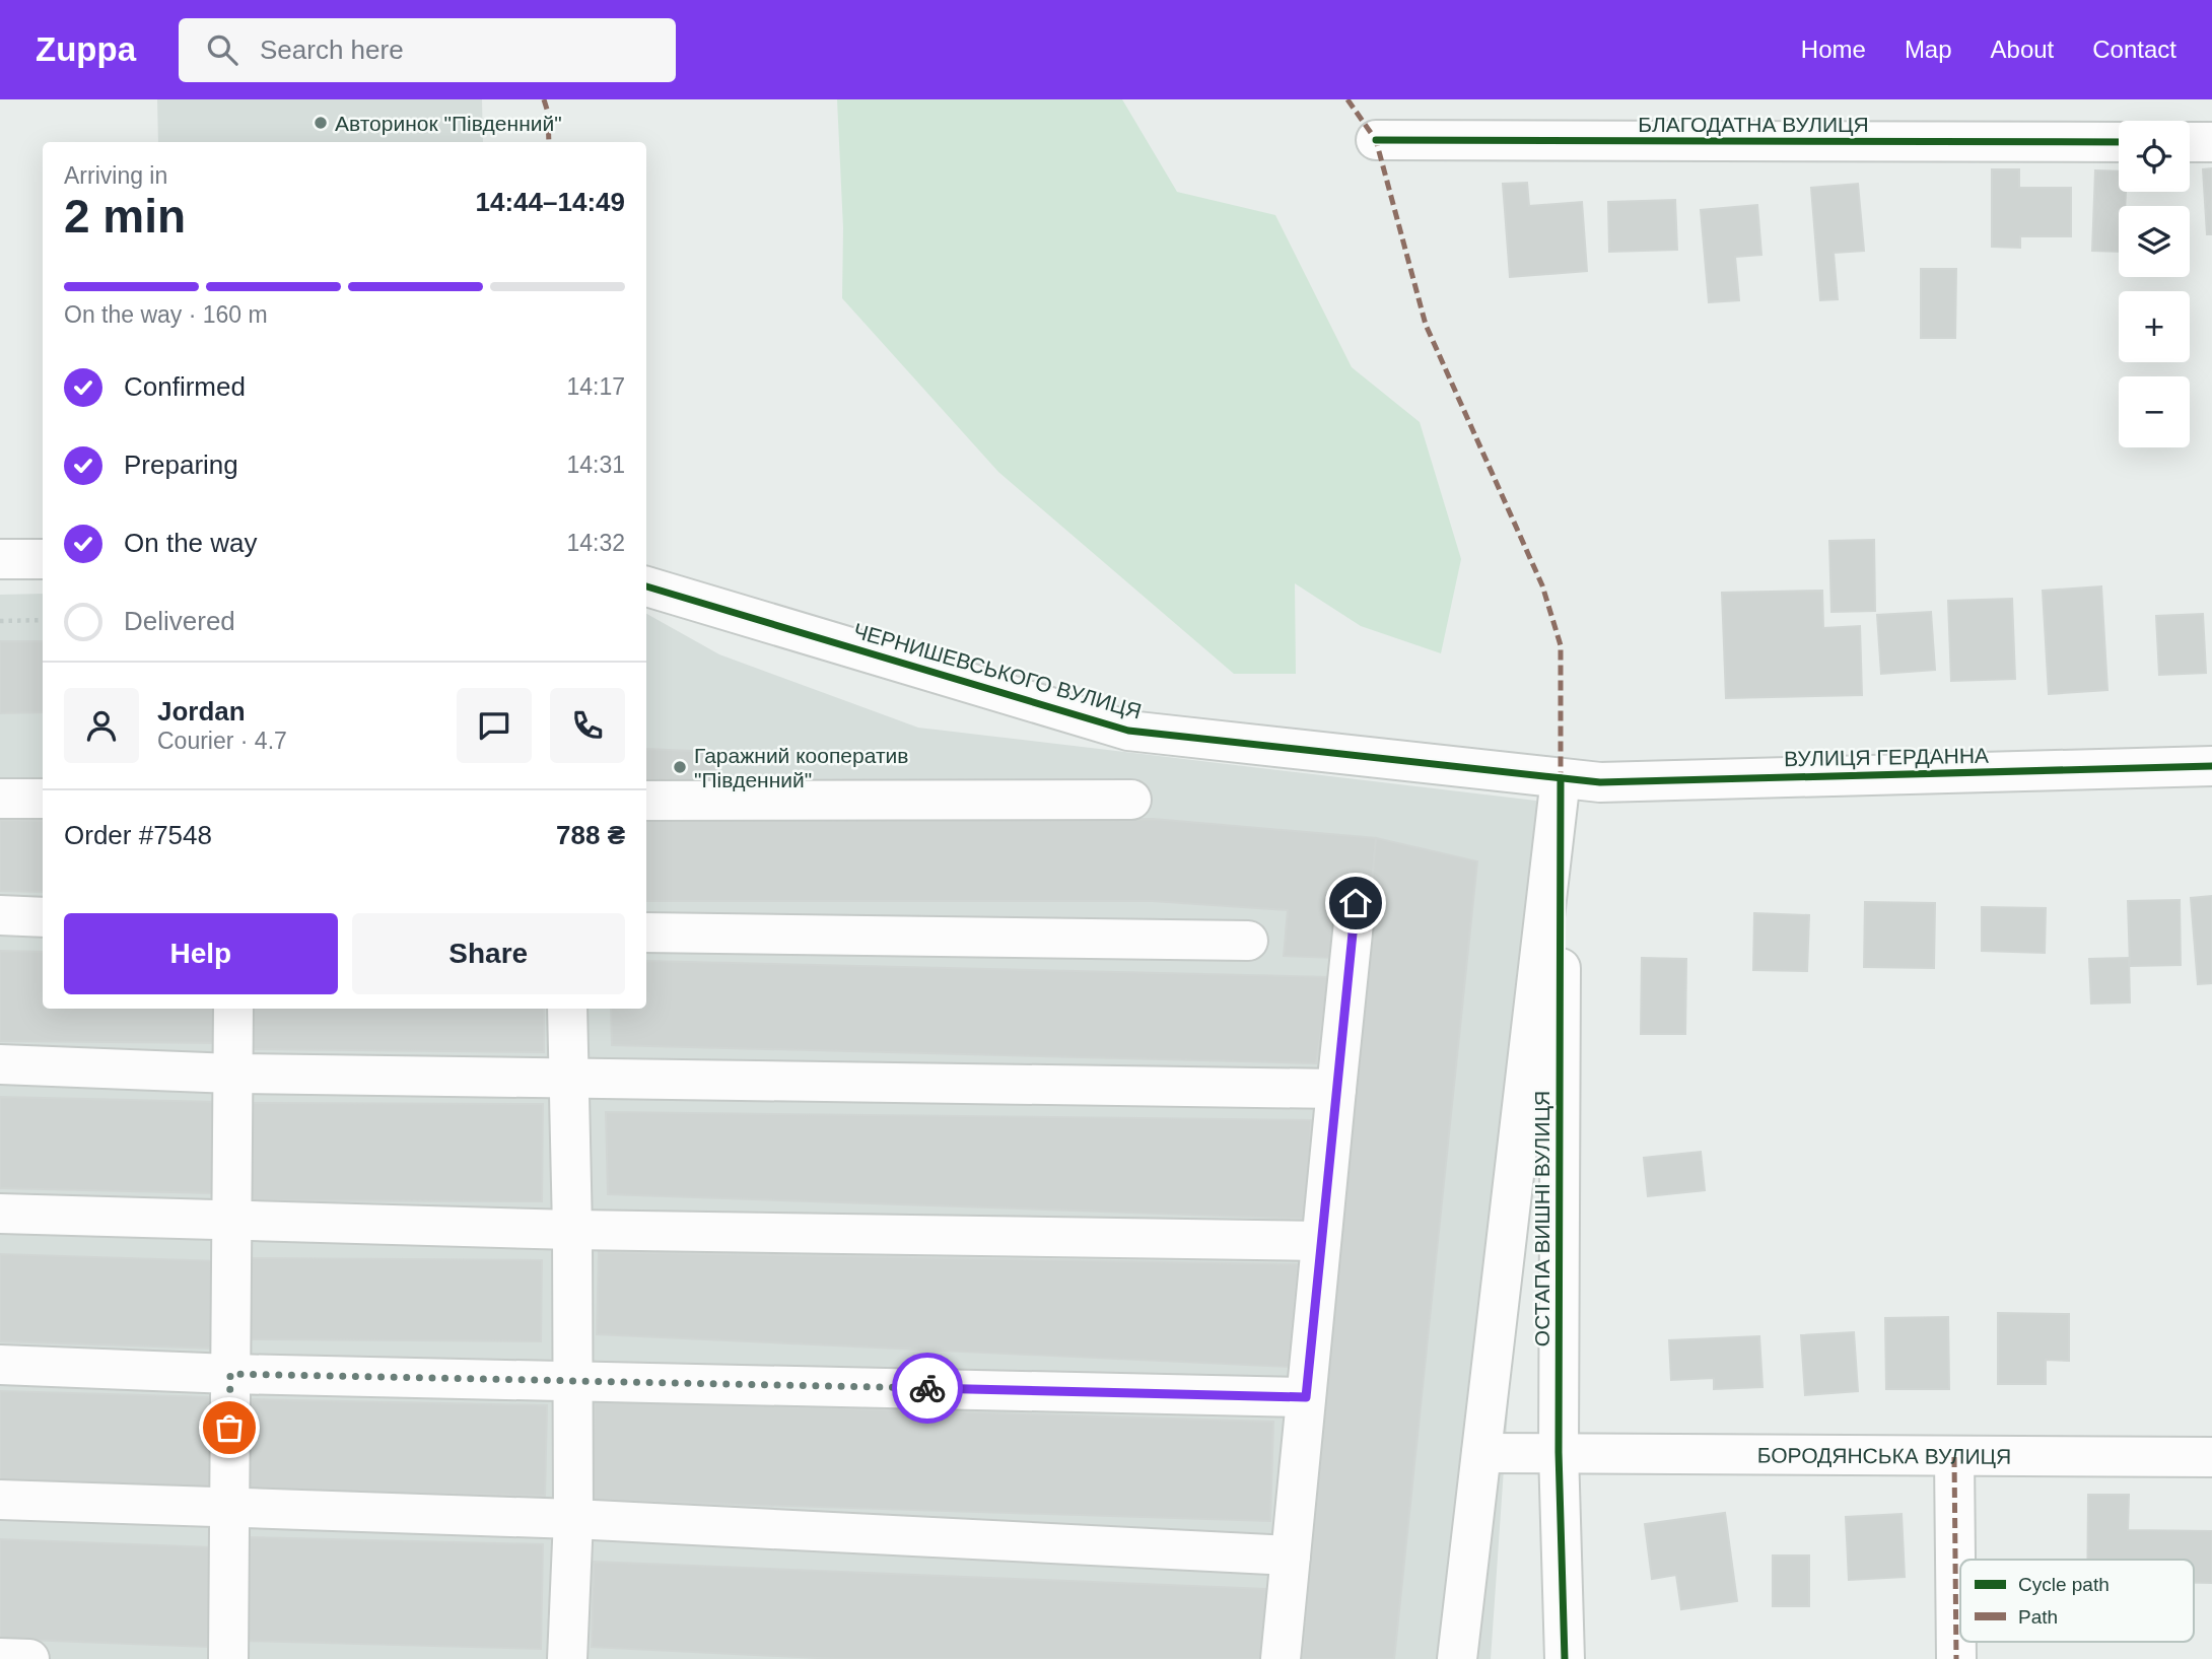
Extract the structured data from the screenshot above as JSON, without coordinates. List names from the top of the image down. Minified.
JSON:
{"streets":{"street":["БЛАГОДАТНА ВУЛИЦЯ","ЧЕРНИШЕВСЬКОГО ВУЛИЦЯ","ВУЛИЦЯ ГЕРДАННА","ОСТАПА ВИШНІ ВУЛИЦЯ","БОРОДЯНСЬКА ВУЛИЦЯ"]},"crossings":[["ЧЕРНИШЕВСЬКОГО ВУЛИЦЯ","ВУЛИЦЯ ГЕРДАННА"],["ЧЕРНИШЕВСЬКОГО ВУЛИЦЯ","ОСТАПА ВИШНІ ВУЛИЦЯ"],["ВУЛИЦЯ ГЕРДАННА","ОСТАПА ВИШНІ ВУЛИЦЯ"],["ОСТАПА ВИШНІ ВУЛИЦЯ","БОРОДЯНСЬКА ВУЛИЦЯ"]],"places":["Авторинок \"Південний\"","Гаражний кооператив \"Південний\""],"legend":["Cycle path","Path"],"page":{"header":"Zuppa","search":"Search here","nav":["Home","Map","About","Contact"],"map_buttons":["+","−"],"heading":["2 min","Arriving in","14:44–14:49"],"panel":["Jordan","Courier · 4.7","Order #7548","788 ₴"],"bar":"On the way · 160 m","list":[["Confirmed","14:17"],["Preparing","14:31"],["On the way","14:32"],"Delivered"],"buttons":["Help","Share"]}}
